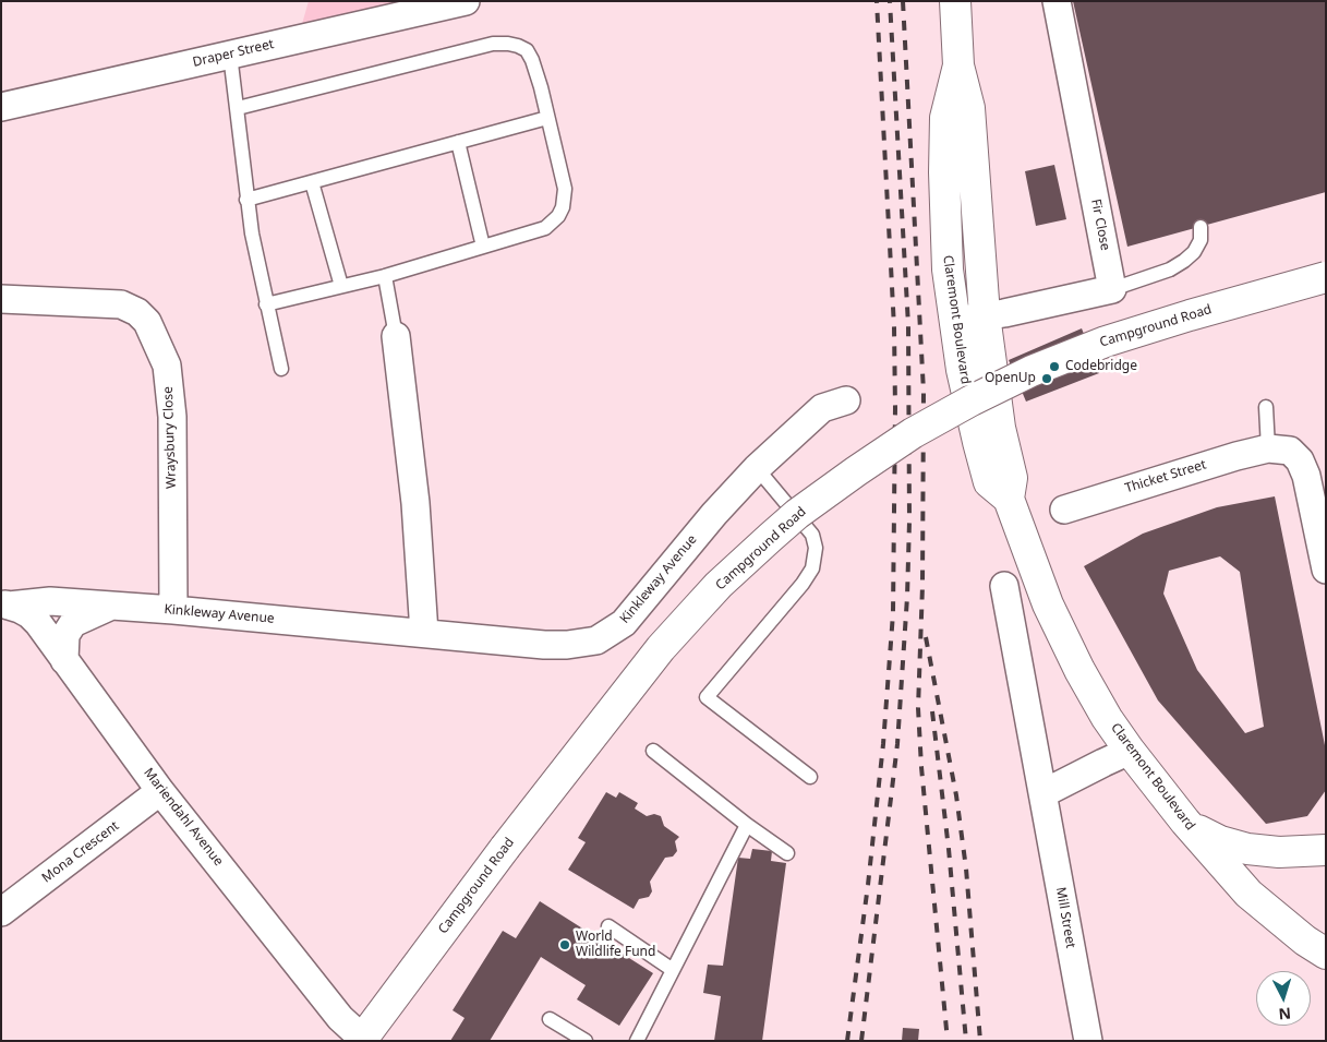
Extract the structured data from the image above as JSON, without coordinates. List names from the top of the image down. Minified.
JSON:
{"streets":{"street":["Draper Street","Fir Close","Claremont Boulevard","Campground Road","Wraysbury Close","Thicket Street","Kinkleway Avenue","Mariendahl Avenue","Mona Crescent","Mill Street"]},"crossings":[["Campground Road","Mariendahl Avenue"],["Wraysbury Close","Kinkleway Avenue"],["Kinkleway Avenue","Mariendahl Avenue"],["Mariendahl Avenue","Mona Crescent"]],"places":["Codebridge","OpenUp","World Wildlife Fund"],"north":"bottom"}
